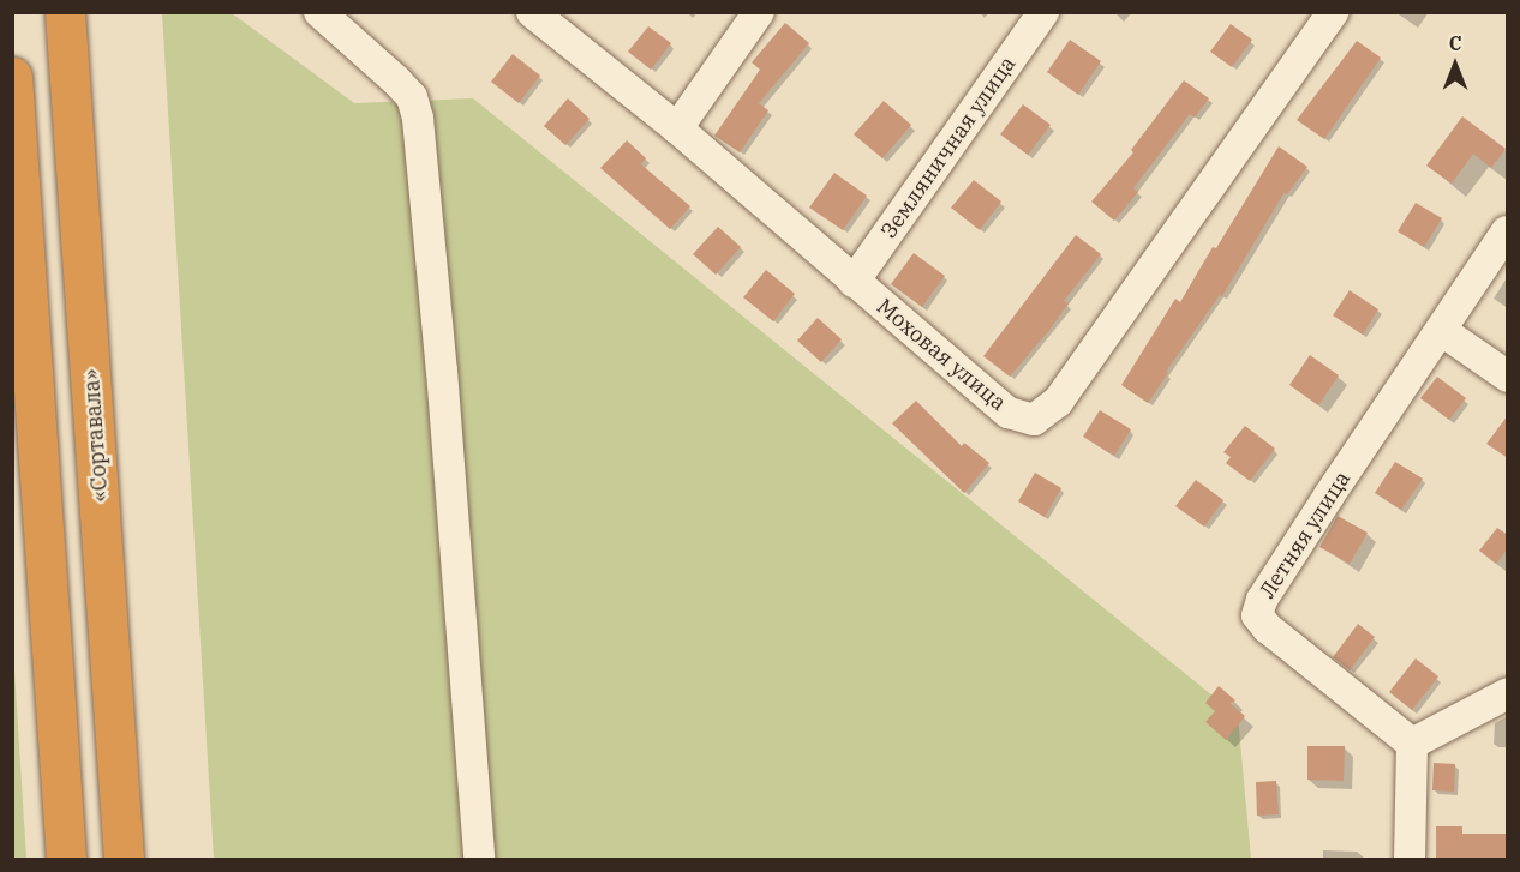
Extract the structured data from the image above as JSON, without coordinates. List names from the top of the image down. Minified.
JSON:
{"streets":{"highway":["«Сортавала»"],"street":["Земляничная улица","Моховая улица","Летняя улица"]},"crossings":[["Земляничная улица","Моховая улица"]],"north":"top"}
